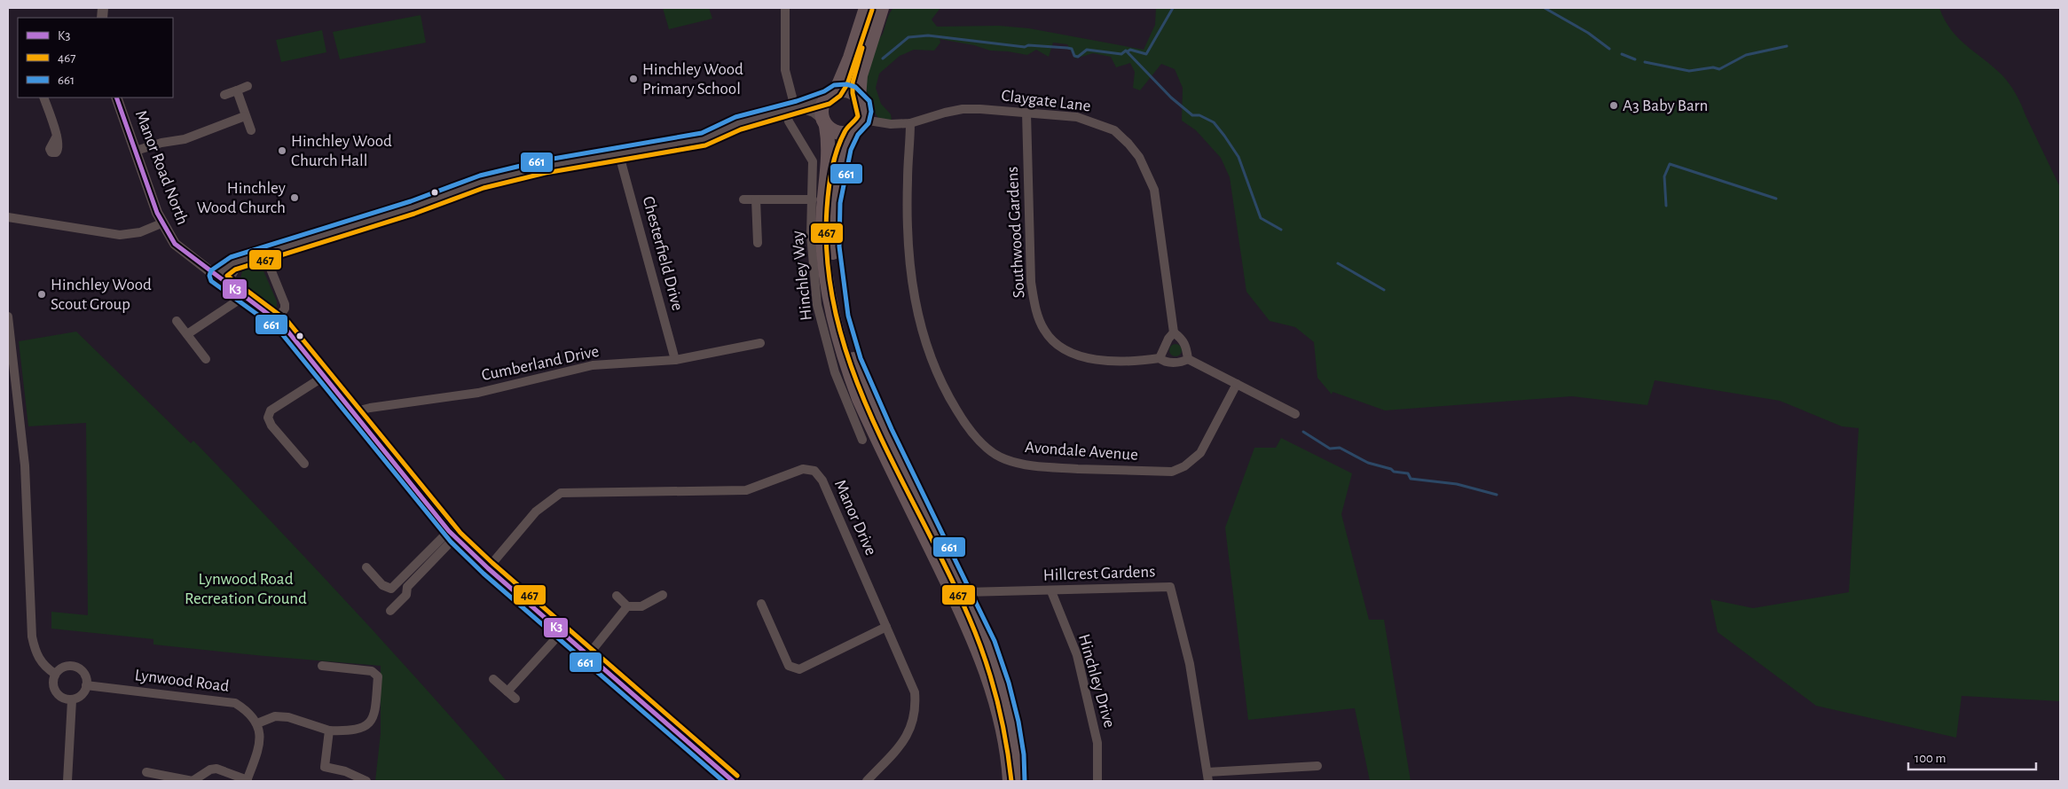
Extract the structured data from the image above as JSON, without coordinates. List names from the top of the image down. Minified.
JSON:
{"streets":{"street":["Claygate Lane","Manor Road North","Southwood Gardens","Chesterfield Drive","Hinchley Way","Cumberland Drive","Avondale Avenue","Manor Drive","Hillcrest Gardens","Lynwood Road","Hinchley Drive"]},"crossings":[["Claygate Lane","Southwood Gardens"],["Claygate Lane","Avondale Avenue"],["Manor Road North","Cumberland Drive"],["Manor Road North","Manor Drive"],["Chesterfield Drive","Cumberland Drive"],["Hillcrest Gardens","Hinchley Drive"]],"parks":["Lynwood Road Recreation Ground"],"places":["Hinchley Wood Primary School","A3 Baby Barn","Hinchley Wood Church Hall","Hinchley Wood Church","Hinchley Wood Scout Group"],"lines":["transit line 467","transit line 661","transit line K3"],"legend":["K3","467","661"],"scale_bar":"100 m"}
